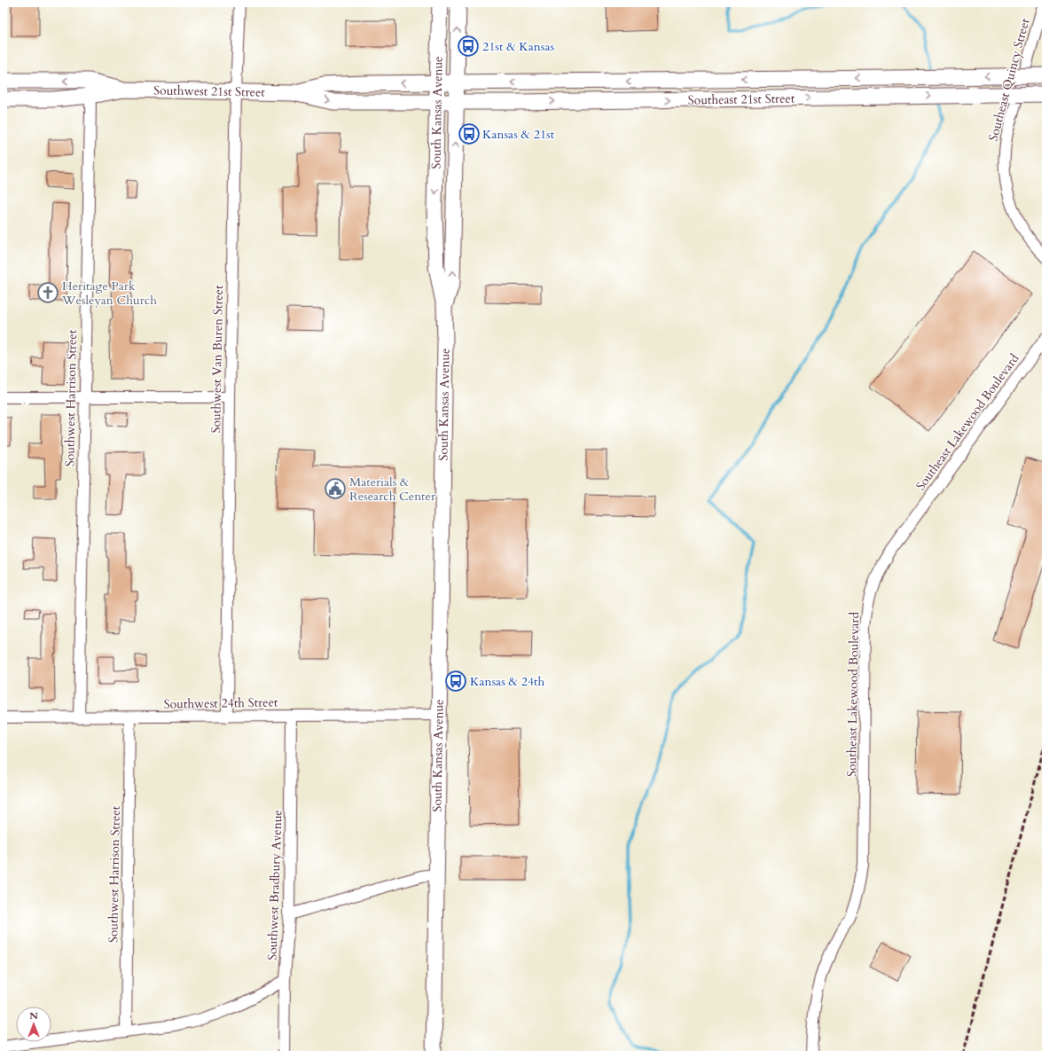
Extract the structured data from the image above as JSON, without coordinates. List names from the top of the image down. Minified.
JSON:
{"streets":{"main road":["Southwest 21st Street","Southeast 21st Street","South Kansas Avenue"],"street":["Southeast Quincy Street","Southwest Van Buren Street","Southwest Harrison Street","Southeast Lakewood Boulevard","Southwest 24th Street","Southwest Bradbury Avenue"]},"crossings":[["Southwest 21st Street","Southeast 21st Street"],["Southwest 21st Street","South Kansas Avenue"],["Southwest 21st Street","Southwest Van Buren Street"],["Southwest 21st Street","Southwest Harrison Street"],["Southeast 21st Street","South Kansas Avenue"],["South Kansas Avenue","Southwest 24th Street"],["Southwest Van Buren Street","Southwest 24th Street"],["Southwest Harrison Street","Southwest 24th Street"],["Southwest 24th Street","Southwest Bradbury Avenue"]],"places":{"bus stop":["21st & Kansas","Kansas & 21st","Kansas & 24th"],"church":["Heritage Park Wesleyan Church"],"public building":["Materials & Research Center"]},"north":"top"}
